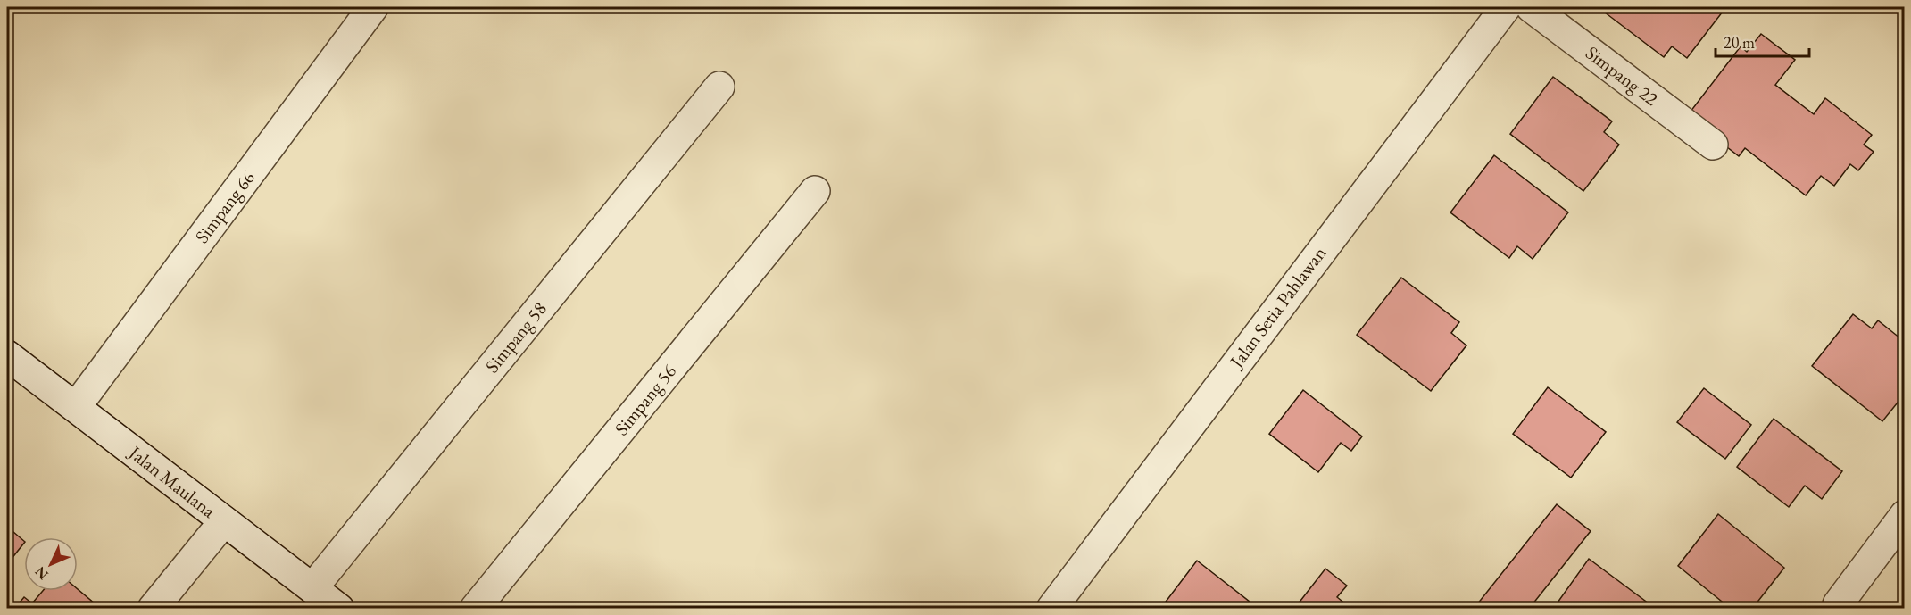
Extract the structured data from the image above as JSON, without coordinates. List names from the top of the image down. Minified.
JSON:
{"streets":{"street":["Simpang 22","Simpang 66","Jalan Setia Pahlawan","Simpang 58","Simpang 56","Jalan Maulana"]},"crossings":[["Simpang 66","Jalan Maulana"],["Simpang 58","Jalan Maulana"]],"scale_bar":"20 m","north":"bottom left"}
